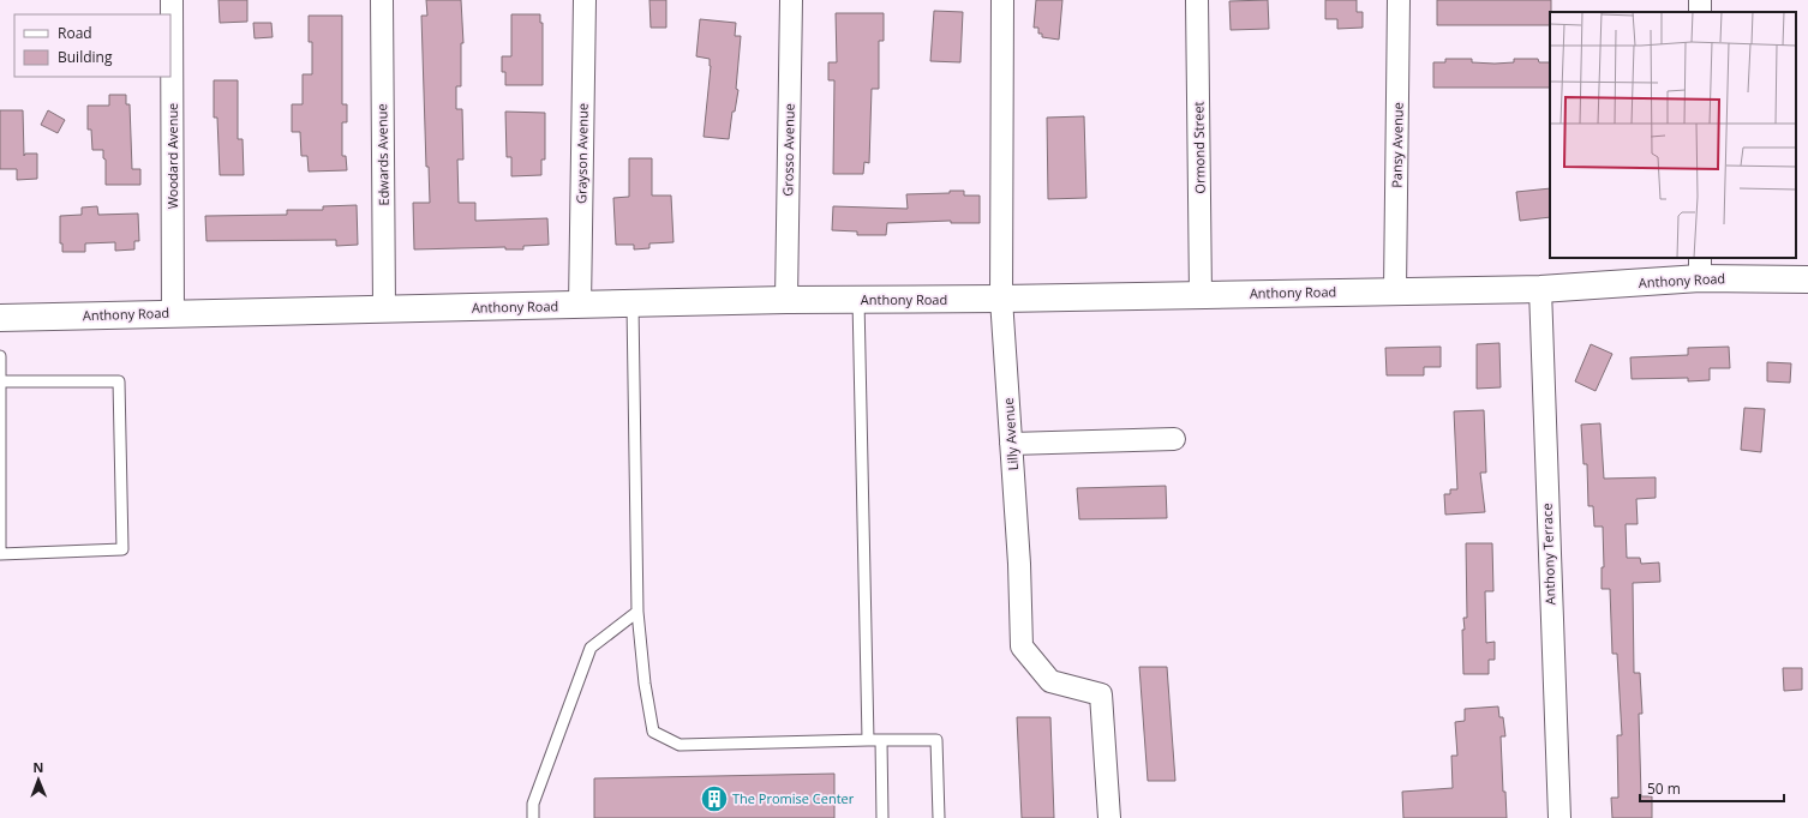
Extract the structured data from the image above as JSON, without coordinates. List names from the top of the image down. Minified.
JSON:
{"streets":{"street":["Pansy Avenue","Ormond Street","Grosso Avenue","Grayson Avenue","Edwards Avenue","Woodard Avenue","Anthony Road","Lilly Avenue","Anthony Terrace"]},"crossings":[["Pansy Avenue","Anthony Road"],["Ormond Street","Anthony Road"],["Grosso Avenue","Anthony Road"],["Grayson Avenue","Anthony Road"],["Edwards Avenue","Anthony Road"],["Woodard Avenue","Anthony Road"],["Anthony Road","Lilly Avenue"],["Anthony Road","Anthony Terrace"]],"places":{"building":["The Promise Center"]},"legend":["Road","Building"],"scale_bar":"50 m","north":"top"}
